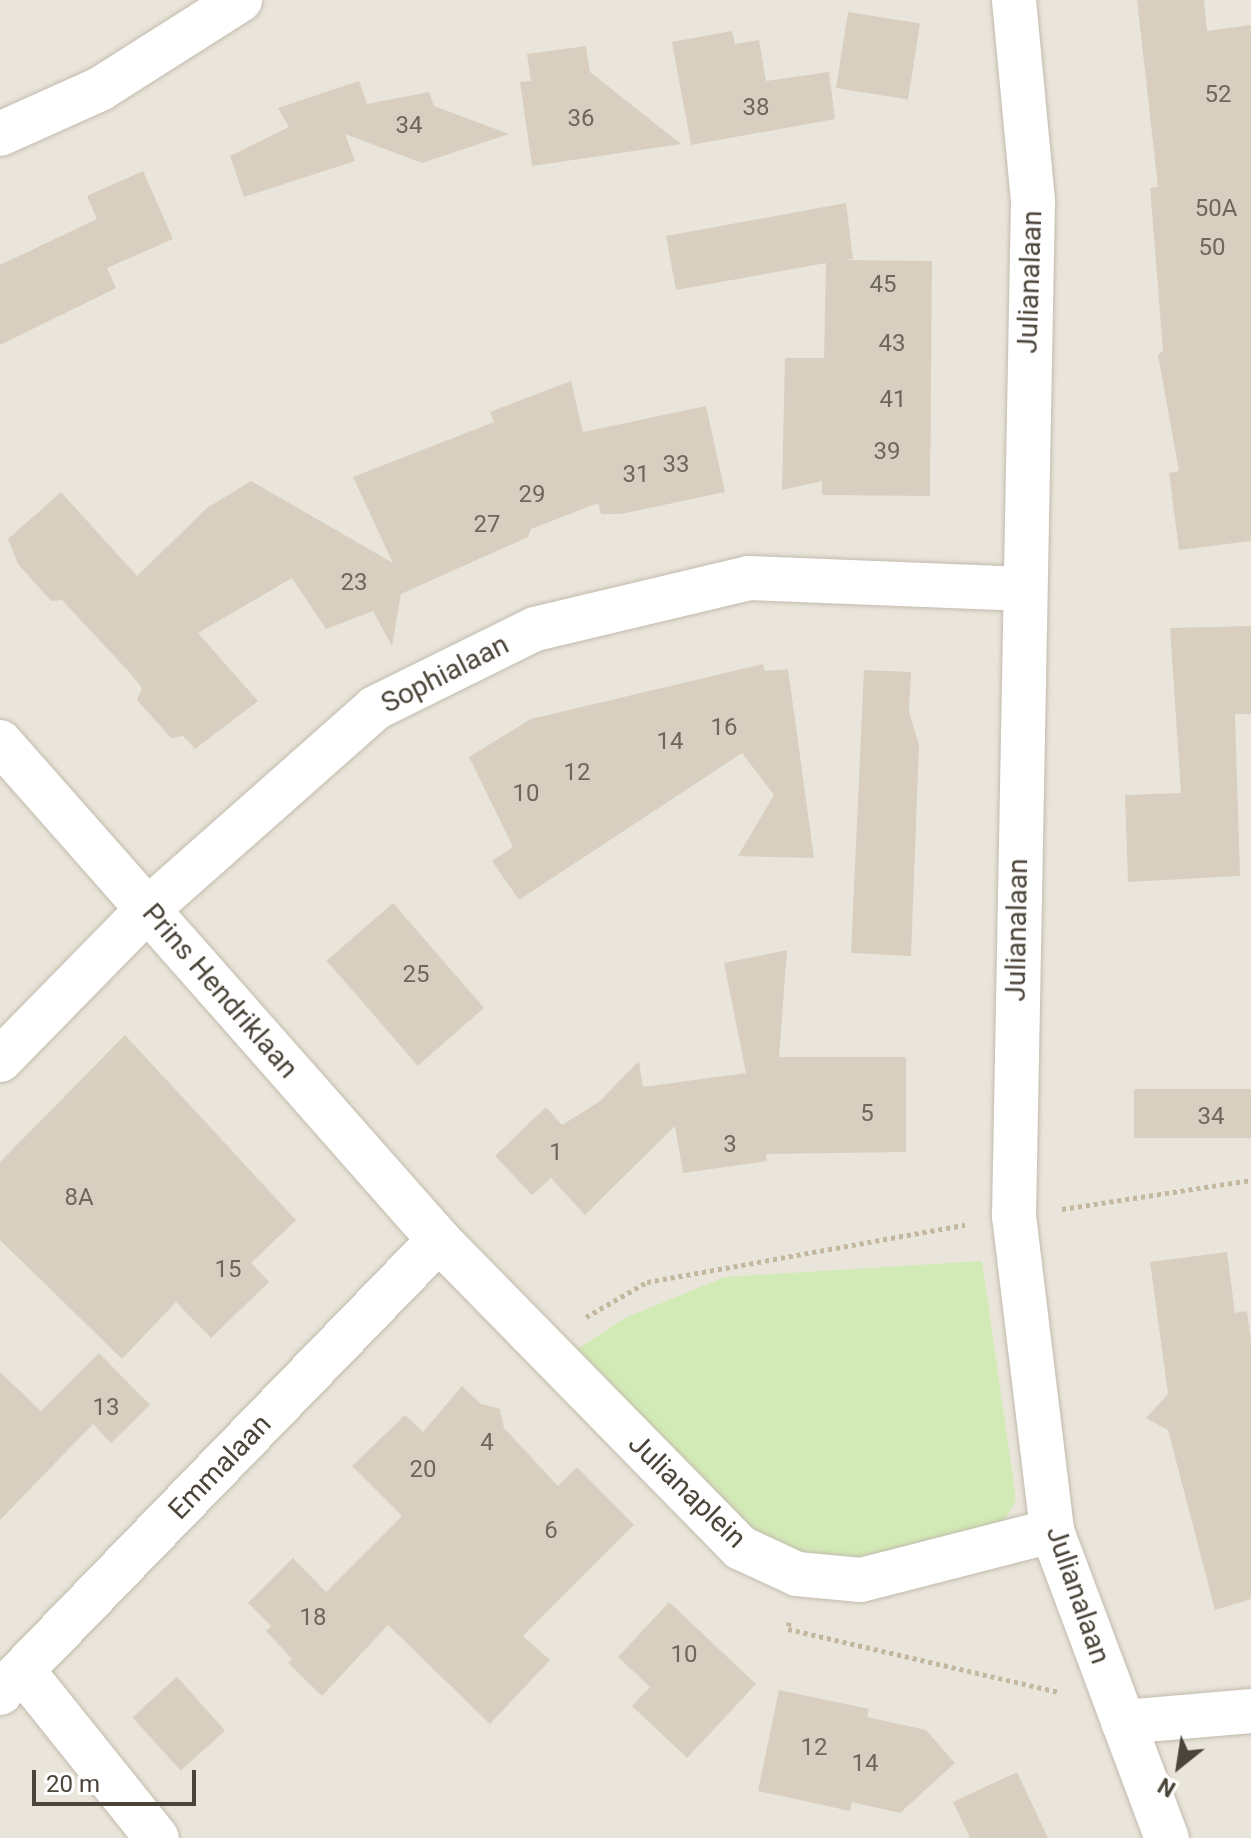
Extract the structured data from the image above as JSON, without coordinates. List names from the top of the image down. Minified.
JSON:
{"streets":{"street":["Julianalaan","Sophialaan","Prins Hendriklaan","Emmalaan","Julianaplein"]},"crossings":[["Julianalaan","Sophialaan"],["Julianalaan","Julianaplein"],["Sophialaan","Prins Hendriklaan"],["Prins Hendriklaan","Emmalaan"],["Prins Hendriklaan","Julianaplein"],["Emmalaan","Julianaplein"]],"house_numbers":["52","38","36","34","50A","50","45","43","41","39","33","31","29","27","23","16","14","12","10","25","5","34","3","1","8A","15","13","4","20","6","18","10","12","14"],"scale_bar":"20 m","north":"bottom left"}
